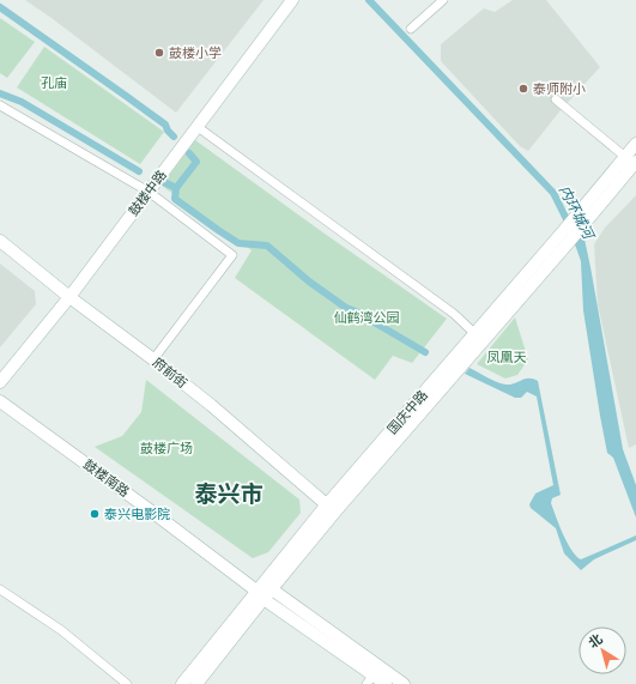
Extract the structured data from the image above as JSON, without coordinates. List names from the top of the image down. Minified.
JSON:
{"streets":{"street":["鼓楼中路","府前街","国庆中路","鼓楼南路"]},"crossings":[["鼓楼中路","府前街"],["府前街","国庆中路"],["国庆中路","鼓楼南路"]],"districts":["泰兴市"],"water":["内环城河"],"parks":["孔庙","仙鹤湾公园","凤凰天","鼓楼广场"],"places":["鼓楼小学","泰师附小","泰兴电影院"],"north":"top left"}
